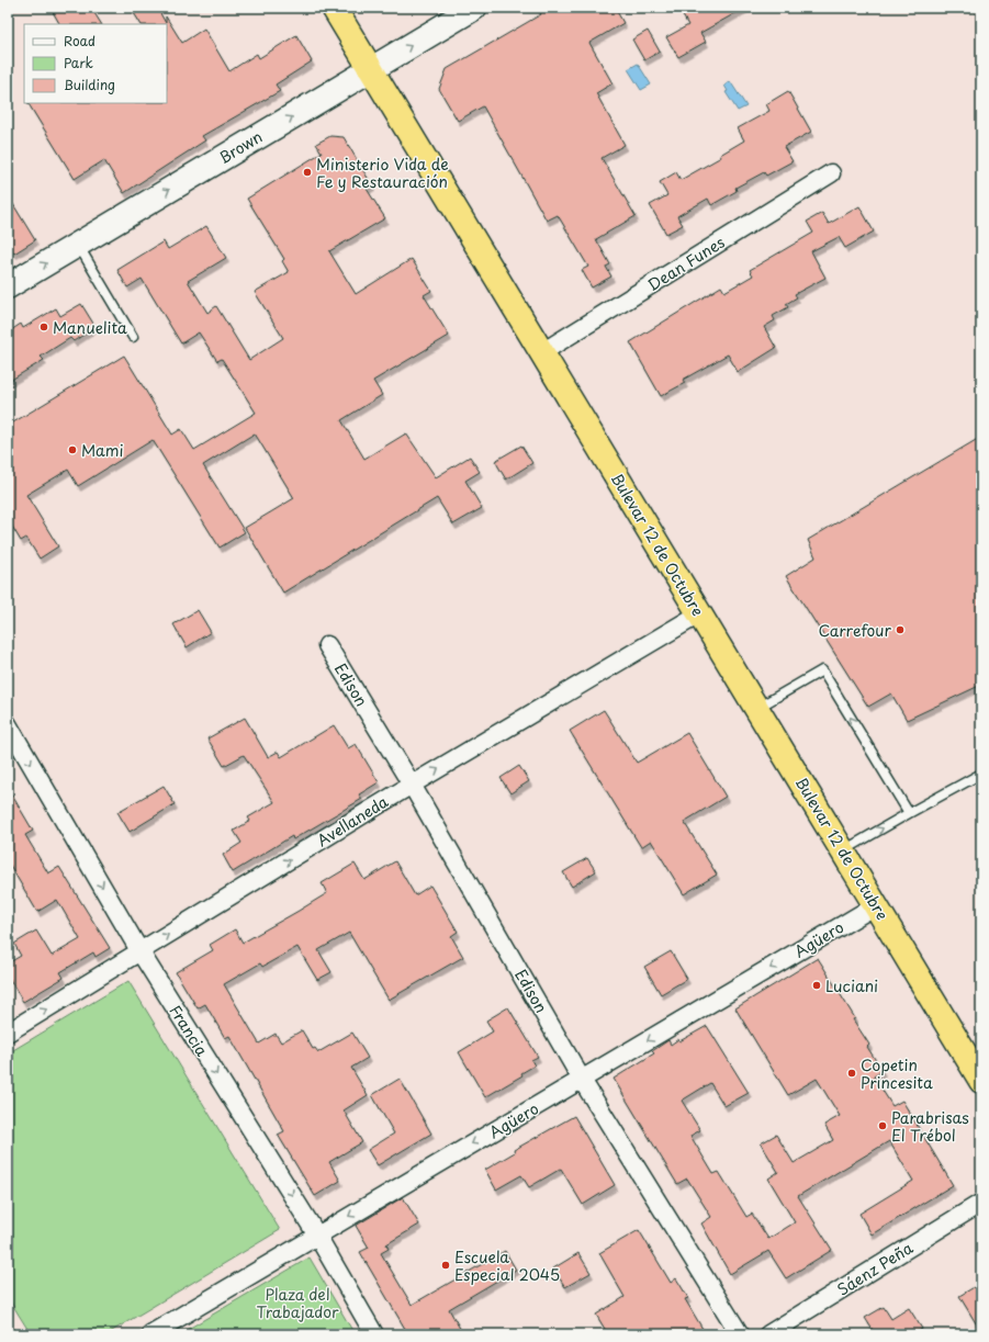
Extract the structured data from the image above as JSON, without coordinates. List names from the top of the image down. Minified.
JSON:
{"streets":{"highway":["Bulevar 12 de Octubre"],"street":["Brown","Dean Funes","Edison","Avellaneda","Agüero","Francia","Sáenz Peña"]},"crossings":[["Brown","Bulevar 12 de Octubre"],["Dean Funes","Bulevar 12 de Octubre"],["Bulevar 12 de Octubre","Avellaneda"],["Bulevar 12 de Octubre","Agüero"],["Edison","Avellaneda"],["Edison","Agüero"],["Avellaneda","Francia"],["Agüero","Francia"]],"one_way":["Brown","Avellaneda","Agüero","Francia"],"parks":["Plaza del Trabajador"],"places":["Ministerio Vida de Fe y Restauración","Manuelita","Mami","Carrefour","Luciani","Copetin Princesita","Parabrisas El Trébol","Escuela Especial 2045"],"legend":["Road","Park","Building"]}
